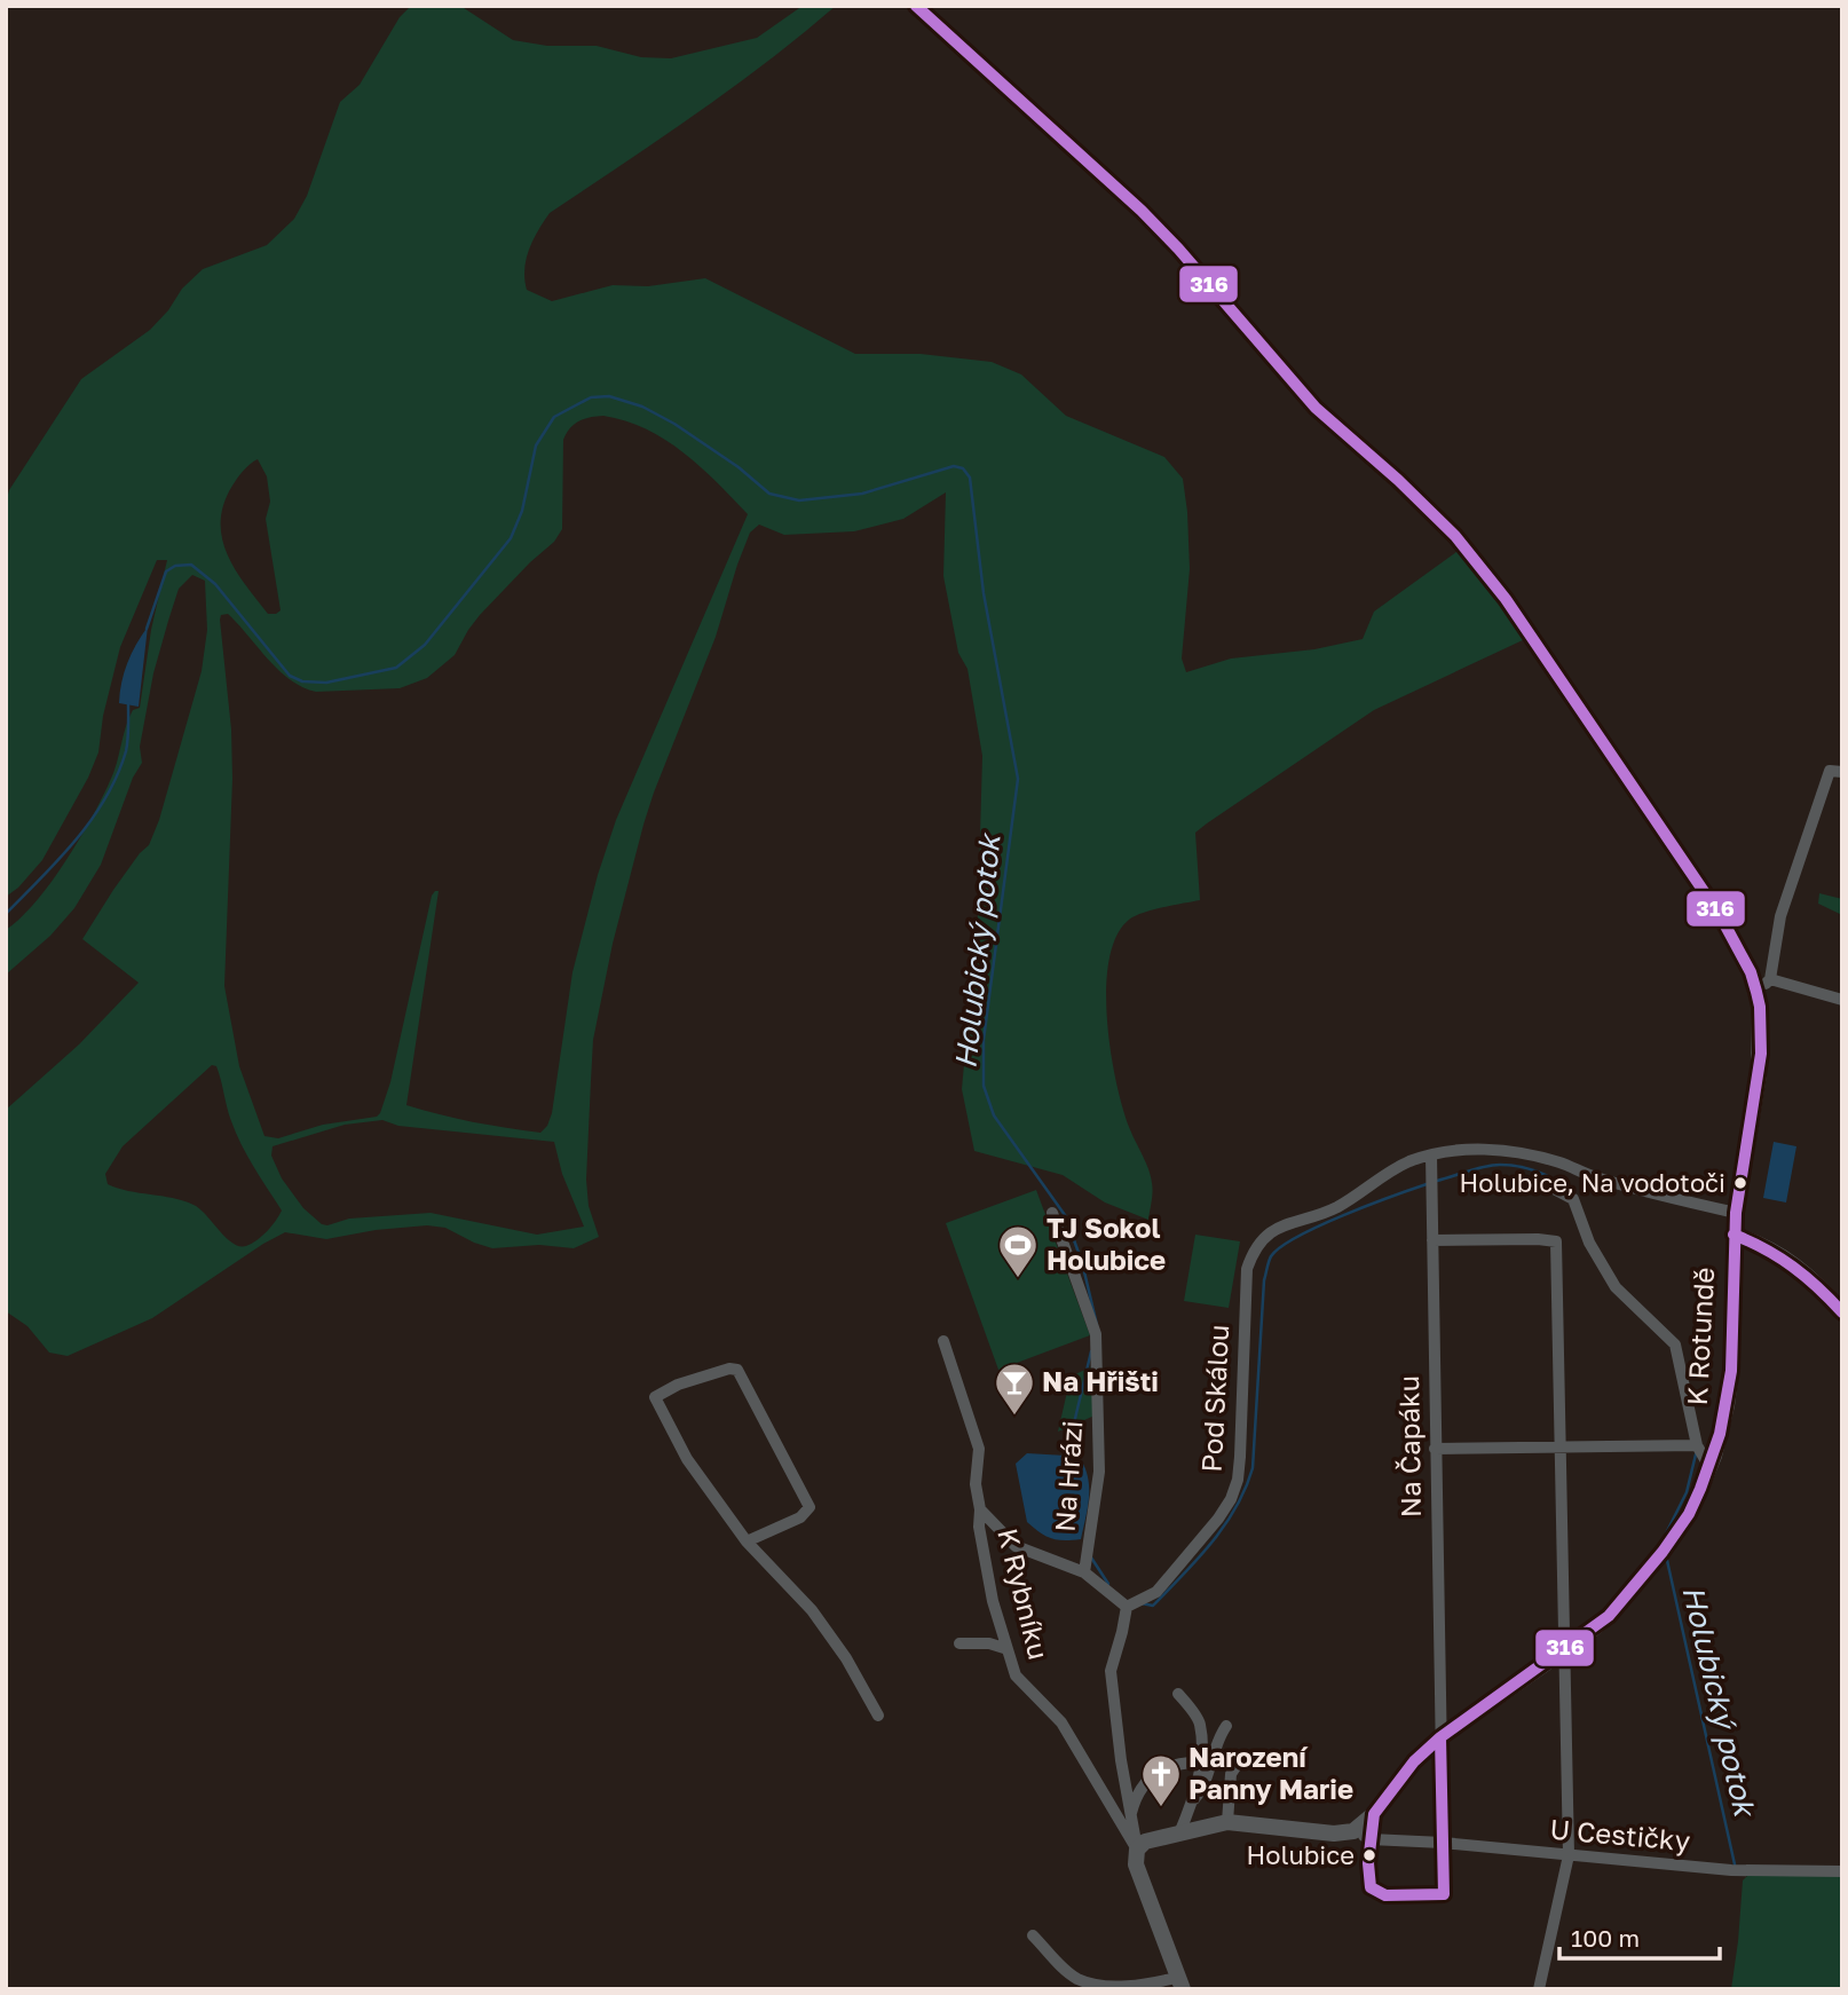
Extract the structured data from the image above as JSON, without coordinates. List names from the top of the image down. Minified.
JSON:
{"streets":{"street":["K Rotundě","Pod Skálou","Na Čapáku","Na Hrázi","K Rybníku","U Cestičky"]},"crossings":[["K Rotundě","Pod Skálou"],["K Rotundě","Na Čapáku"],["Pod Skálou","Na Čapáku"],["Pod Skálou","Na Hrázi"],["Na Čapáku","U Cestičky"],["Na Hrázi","K Rybníku"]],"water":["Holubický potok"],"places":{"other":["Holubice, Na vodotoči","Holubice"],"sports":["TJ Sokol Holubice"],"bar":["Na Hřišti"],"church":["Narození Panny Marie"]},"lines":["transit line 316"],"scale_bar":"100 m"}
